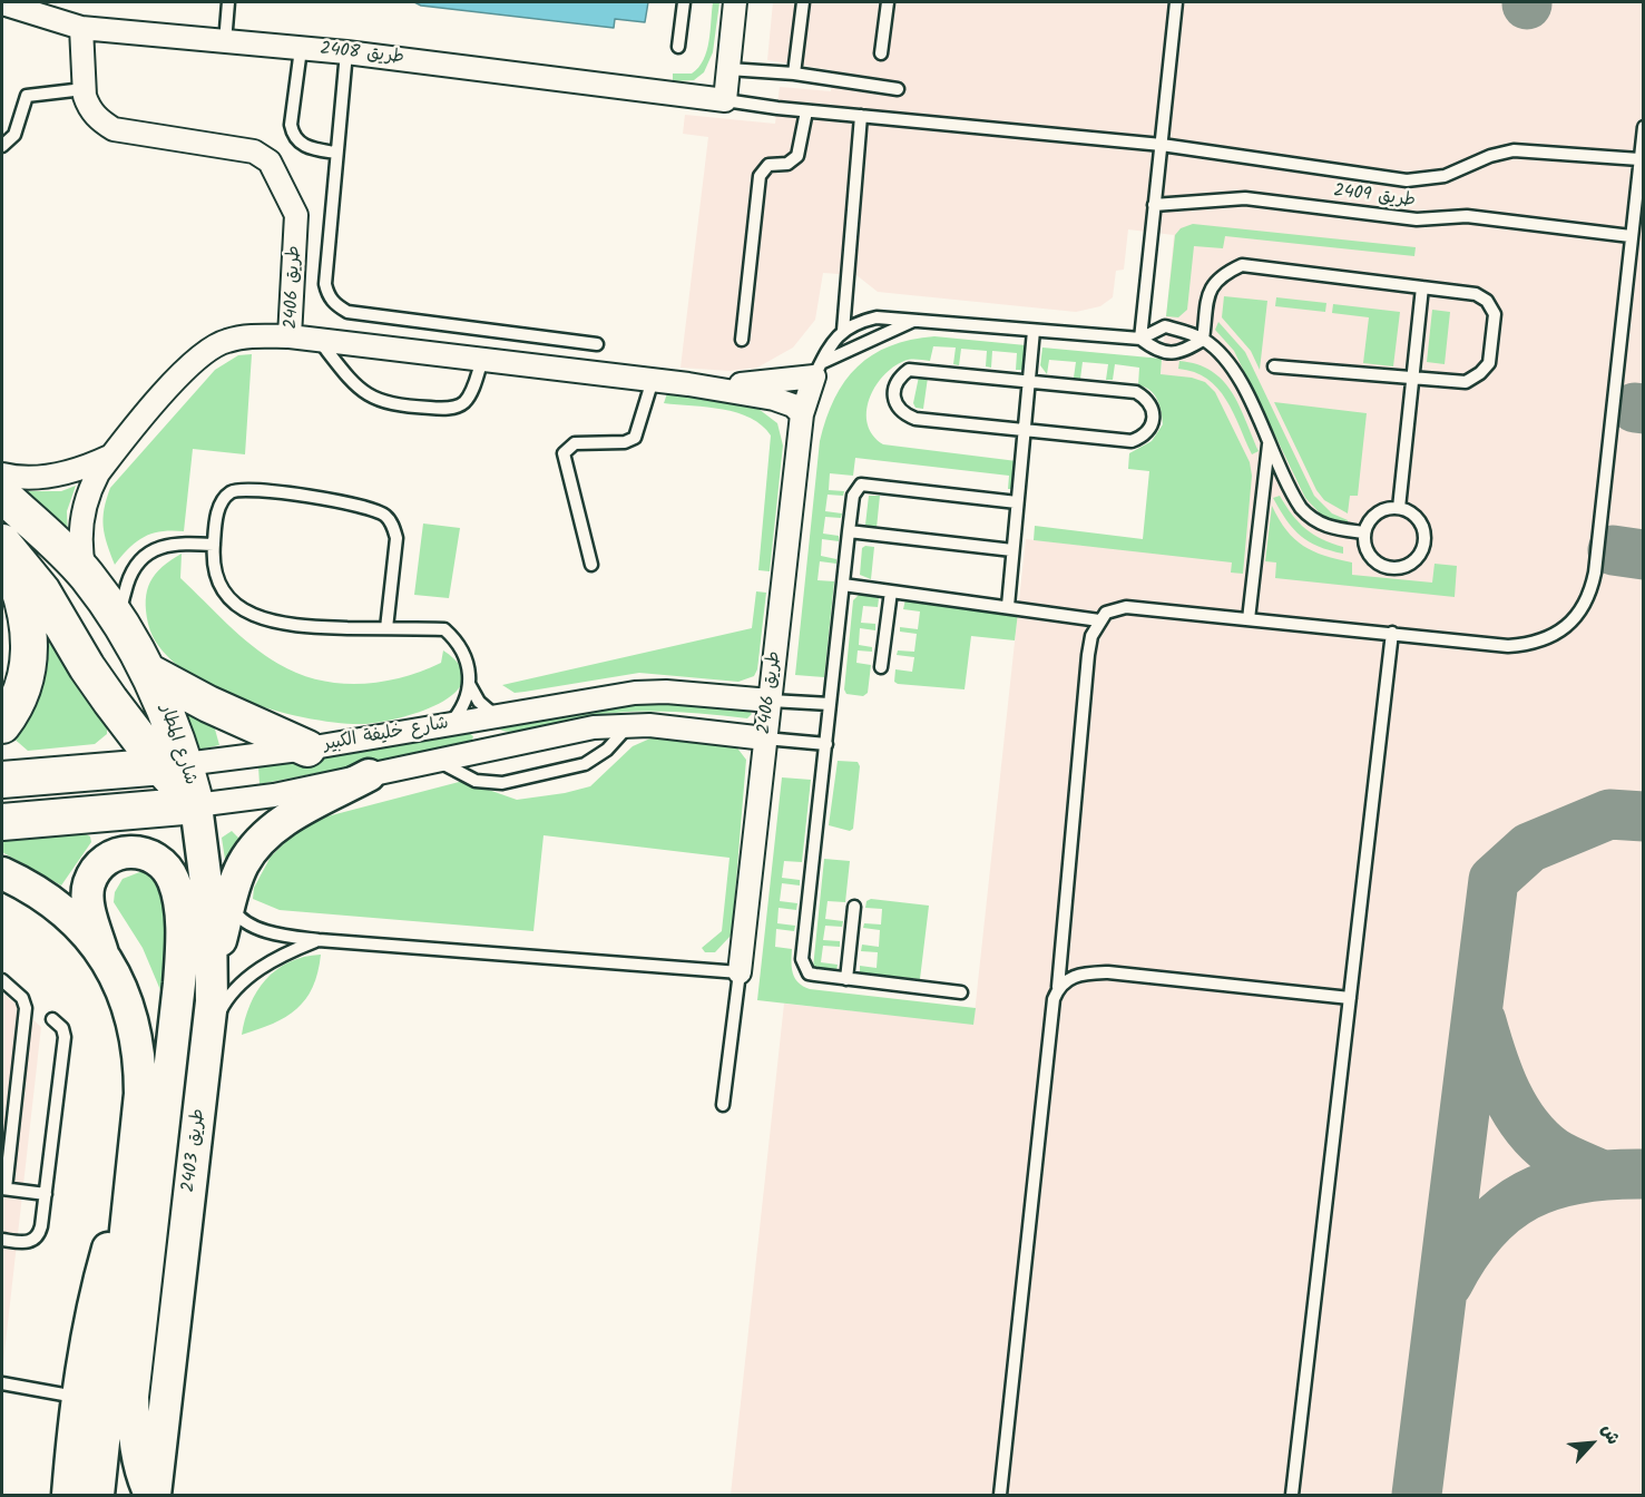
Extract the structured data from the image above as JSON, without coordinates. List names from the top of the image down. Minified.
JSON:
{"streets":{"main road":["شارع خليفة الكبير","شارع المطار","طريق 2403"],"street":["طريق 2408","طريق 2406"],"lane":["طريق 2409"]},"crossings":[["طريق 2408","طريق 2406"],["طريق 2406","شارع خليفة الكبير"],["شارع خليفة الكبير","شارع المطار"],["شارع خليفة الكبير","طريق 2403"],["شارع المطار","طريق 2403"]],"north":"top right"}
